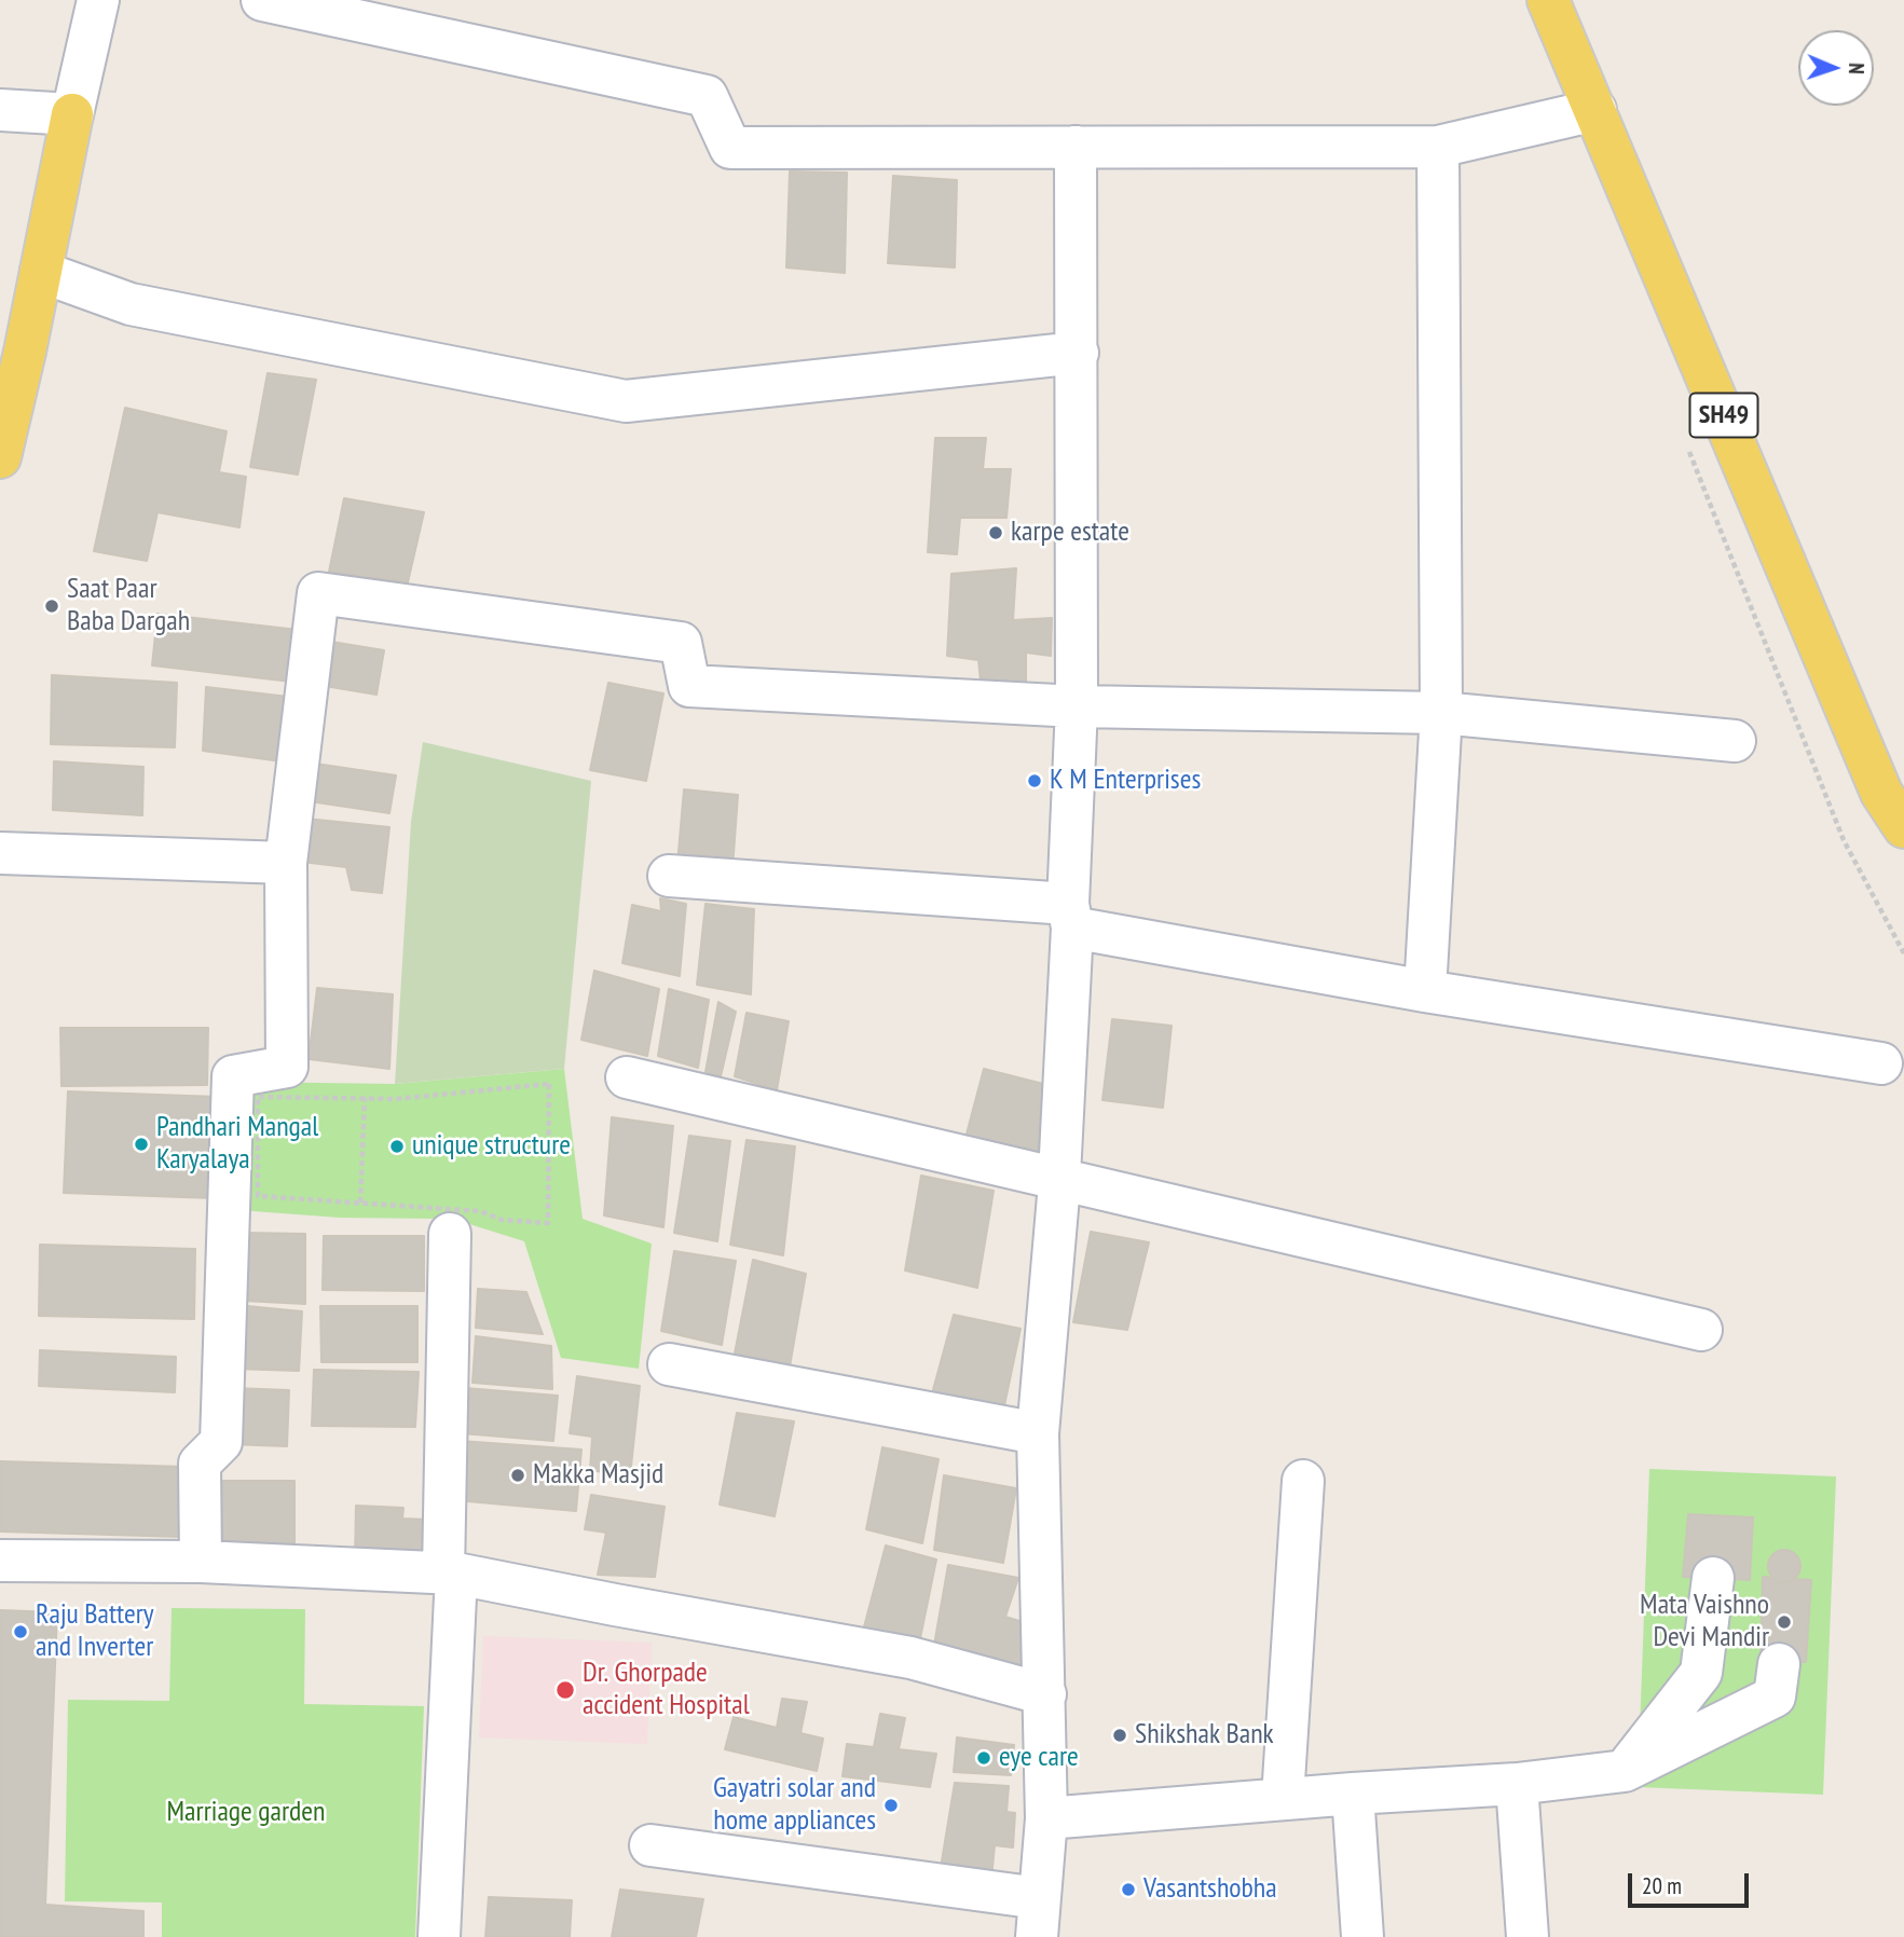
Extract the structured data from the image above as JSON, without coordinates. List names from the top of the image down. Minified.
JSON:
{"streets":{"main road":["SH49"]},"parks":["Marriage garden"],"places":["karpe estate","Saat Paar Baba Dargah","K M Enterprises","Pandhari Mangal Karyalaya","unique structure","Makka Masjid","Mata Vaishno Devi Mandir","Raju Battery and Inverter","Dr. Ghorpade accident Hospital","Shikshak Bank","eye care","Gayatri solar and home appliances","Vasantshobha"],"scale_bar":"20 m","north":"right"}
